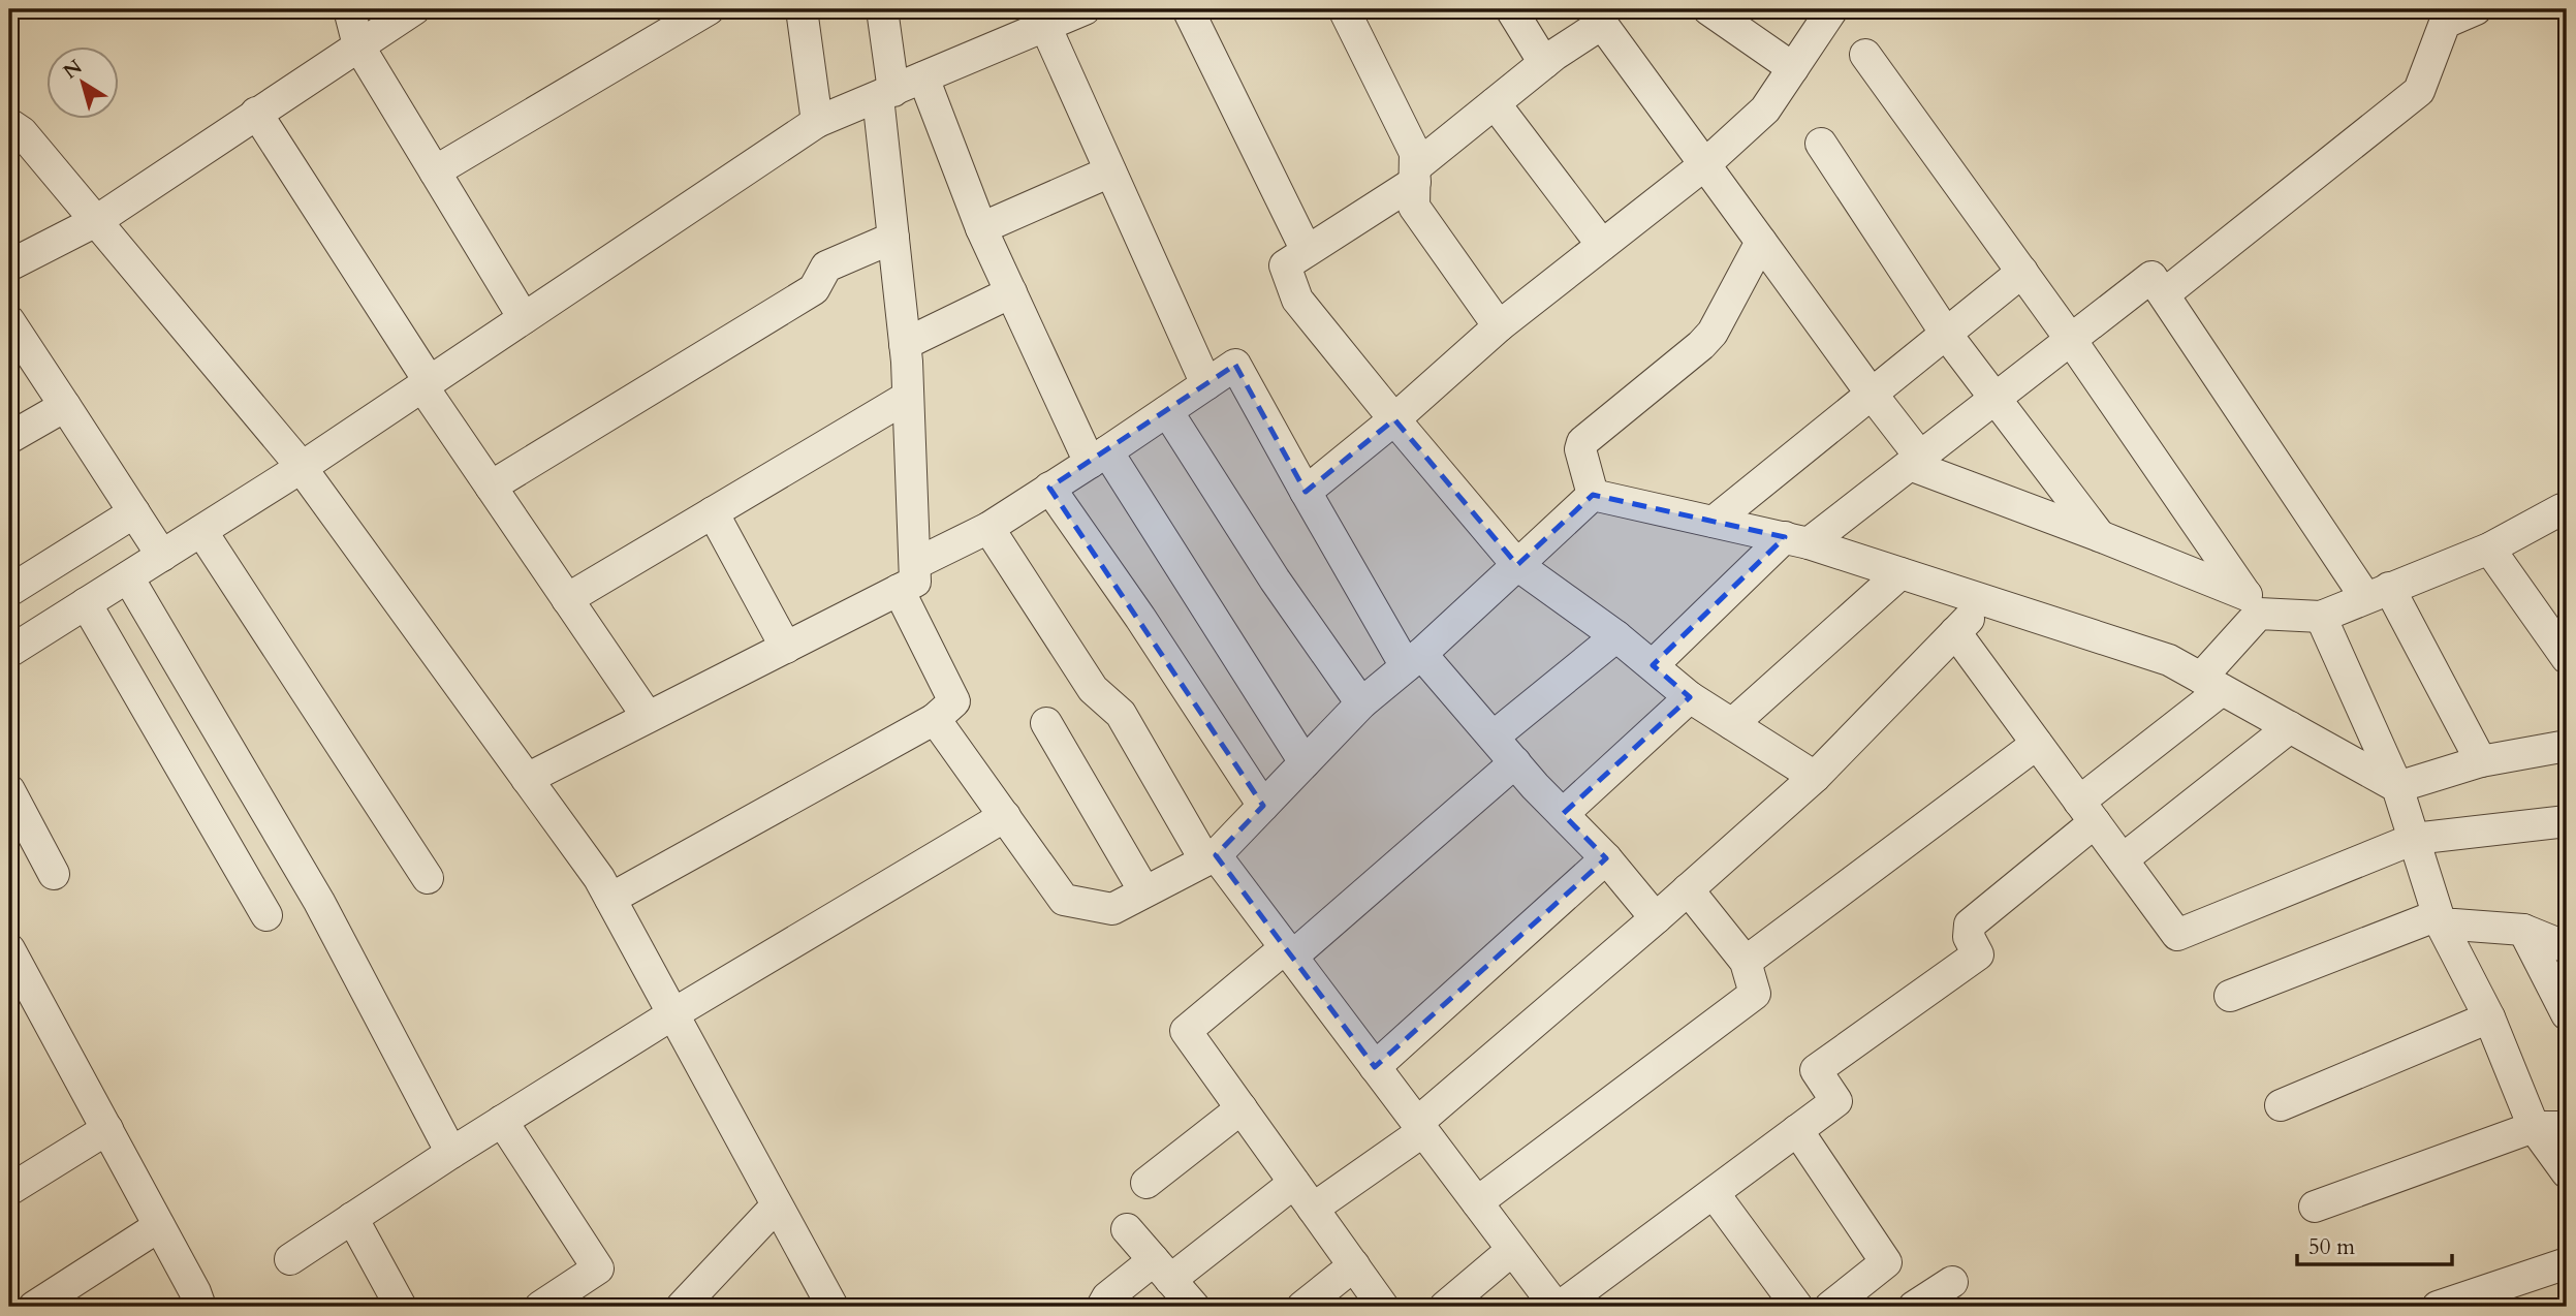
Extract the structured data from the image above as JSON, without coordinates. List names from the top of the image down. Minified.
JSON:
{"scale_bar":"50 m","north":"top left"}
